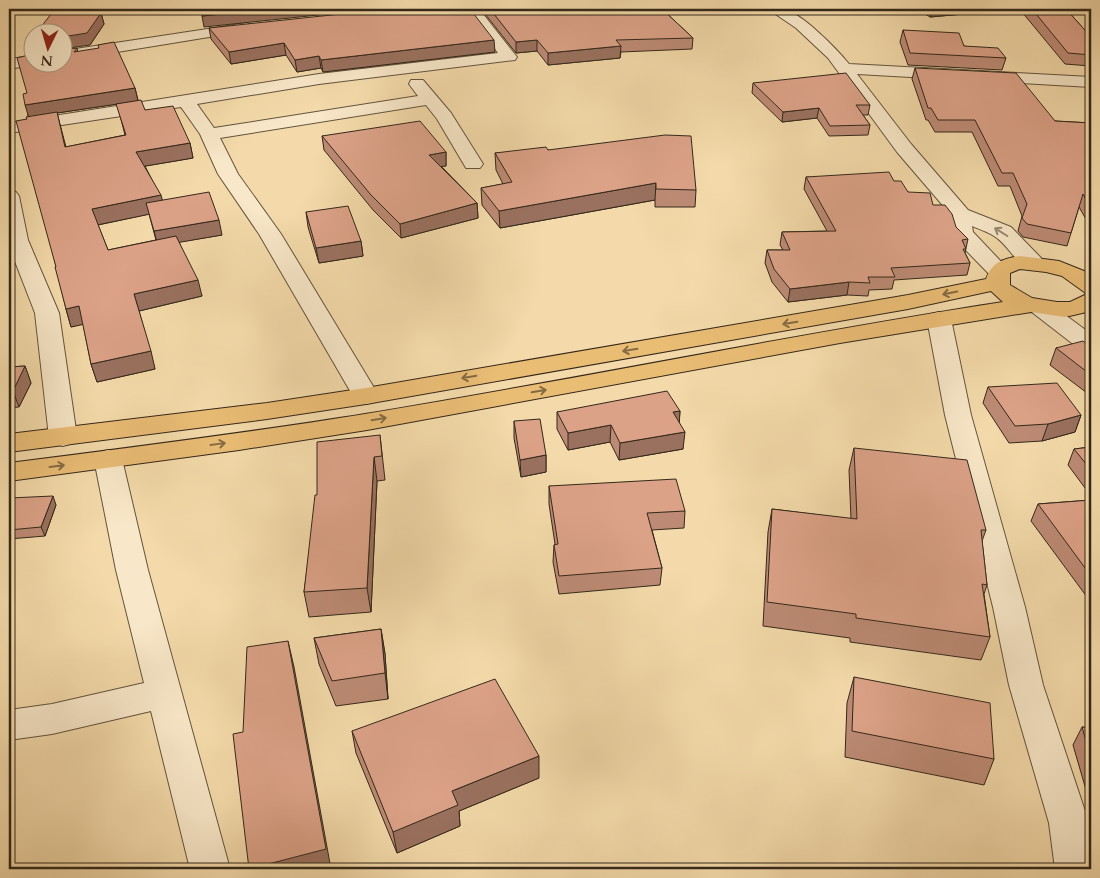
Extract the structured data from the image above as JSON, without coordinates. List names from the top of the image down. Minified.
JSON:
{"north":"bottom"}
